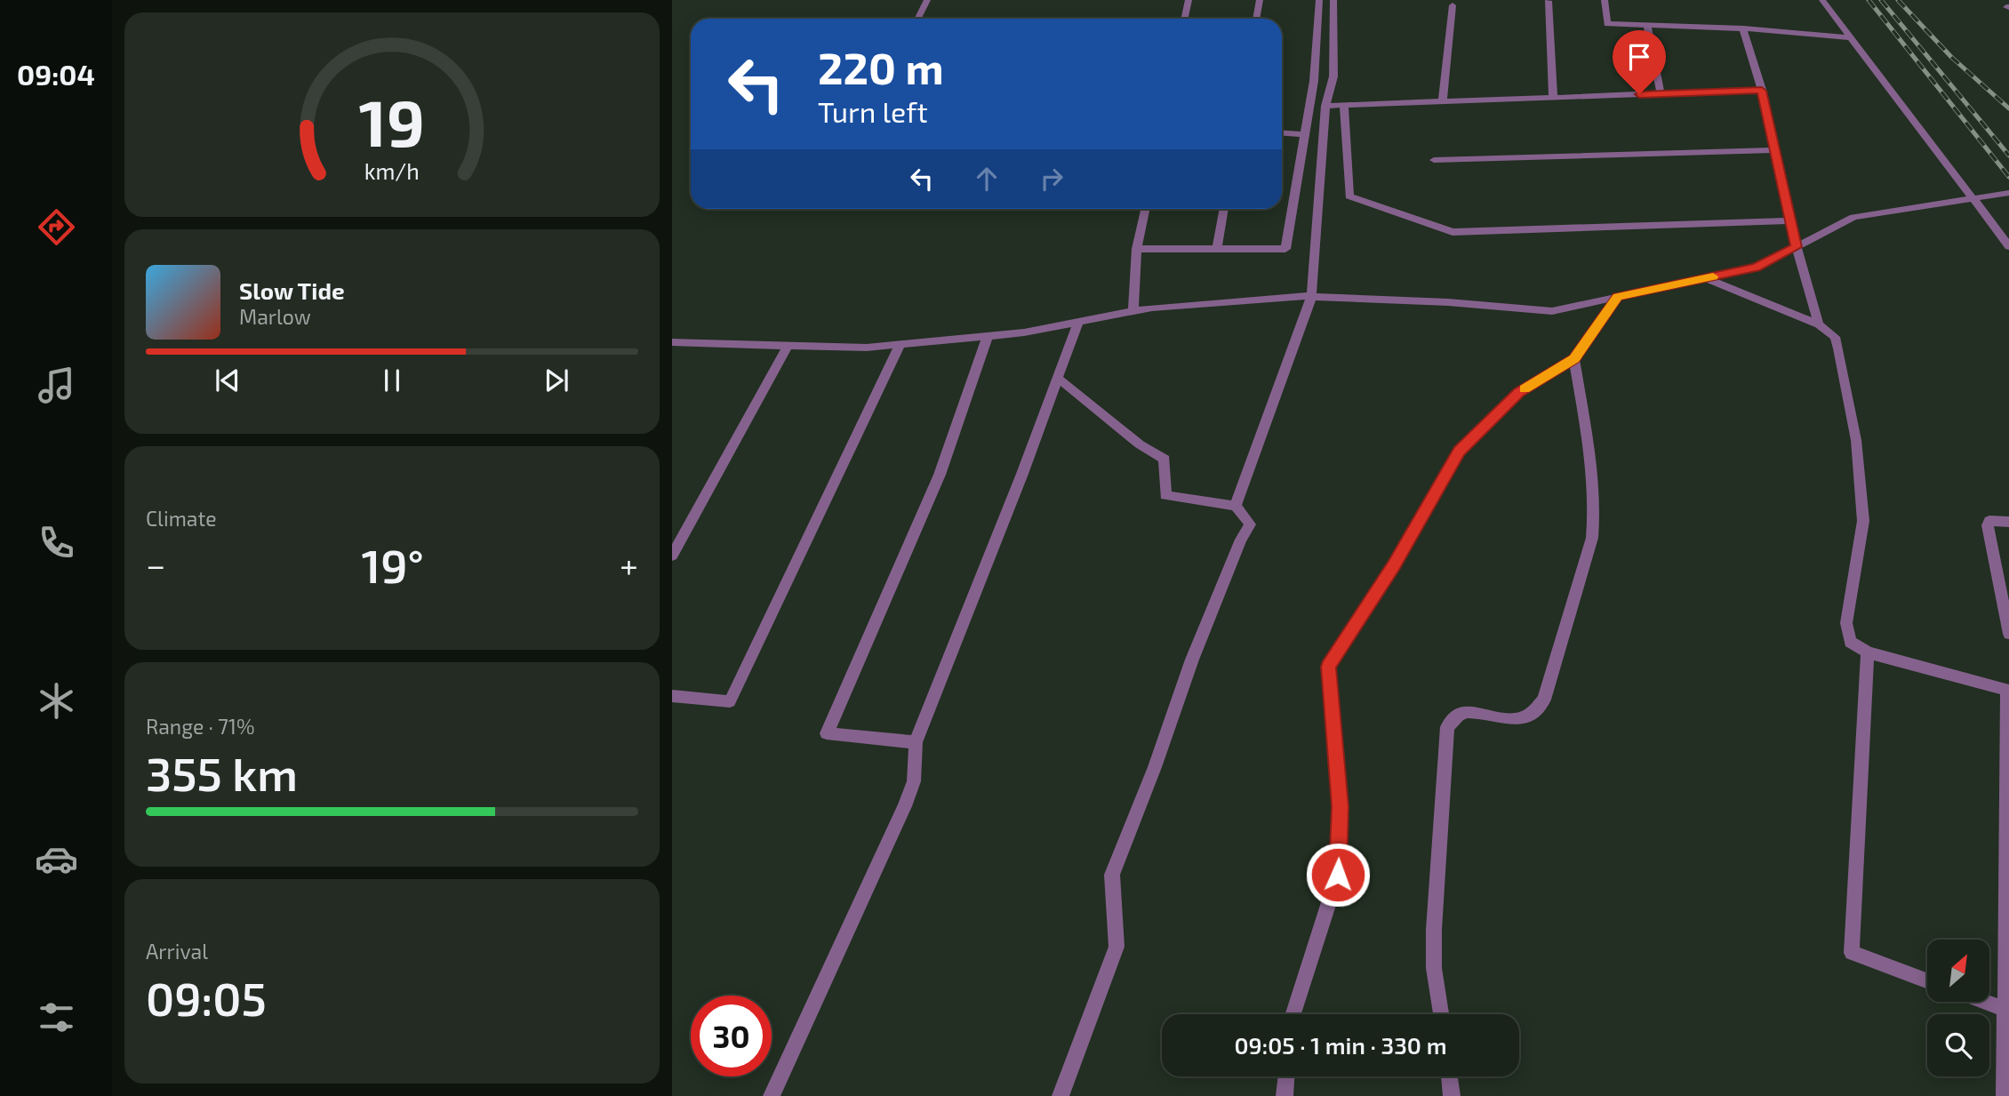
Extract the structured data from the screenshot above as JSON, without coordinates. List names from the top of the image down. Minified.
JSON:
{"north":"top right","page":{"tabs":"09:04","turn":["220 m","Turn left"],"song":["Slow Tide","Marlow"],"tile":["Climate",["Range · 71%","355 km"],["Arrival","09:05"]],"heat":["−","19°","+"],"limit":"30","trip":"09:05 · 1 min · 330 m","gauge":["19","km/h"]}}
